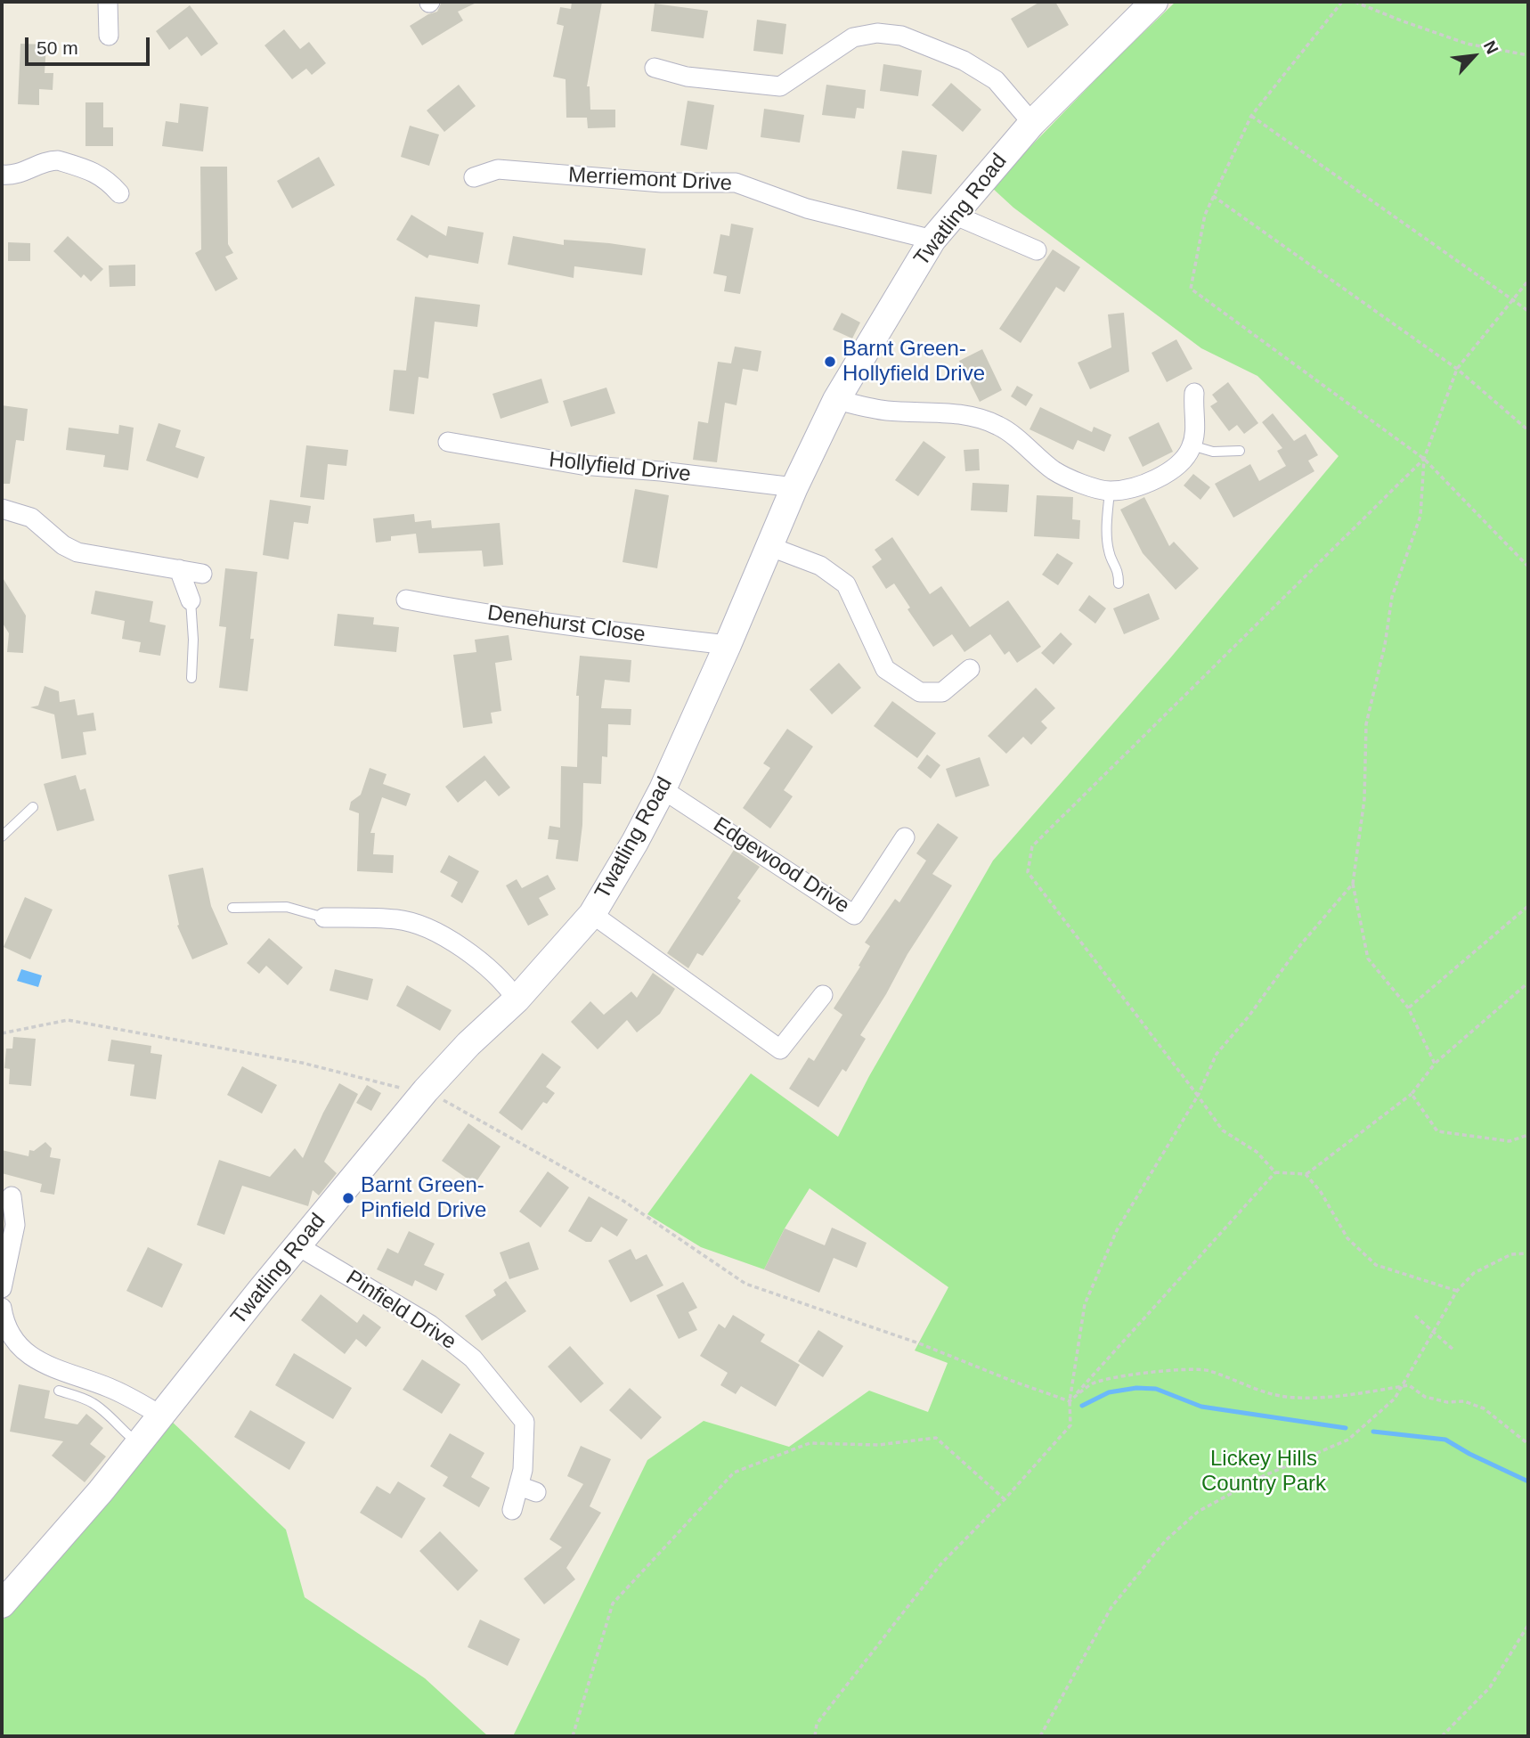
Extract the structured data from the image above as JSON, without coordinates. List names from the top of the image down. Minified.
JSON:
{"streets":{"street":["Merriemont Drive","Twatling Road","Hollyfield Drive","Denehurst Close","Edgewood Drive","Pinfield Drive"]},"crossings":[["Merriemont Drive","Twatling Road"],["Twatling Road","Hollyfield Drive"],["Twatling Road","Denehurst Close"],["Twatling Road","Edgewood Drive"],["Twatling Road","Pinfield Drive"]],"parks":["Lickey Hills Country Park"],"places":["Barnt Green- Hollyfield Drive","Barnt Green- Pinfield Drive"],"scale_bar":"50 m","north":"top right"}
